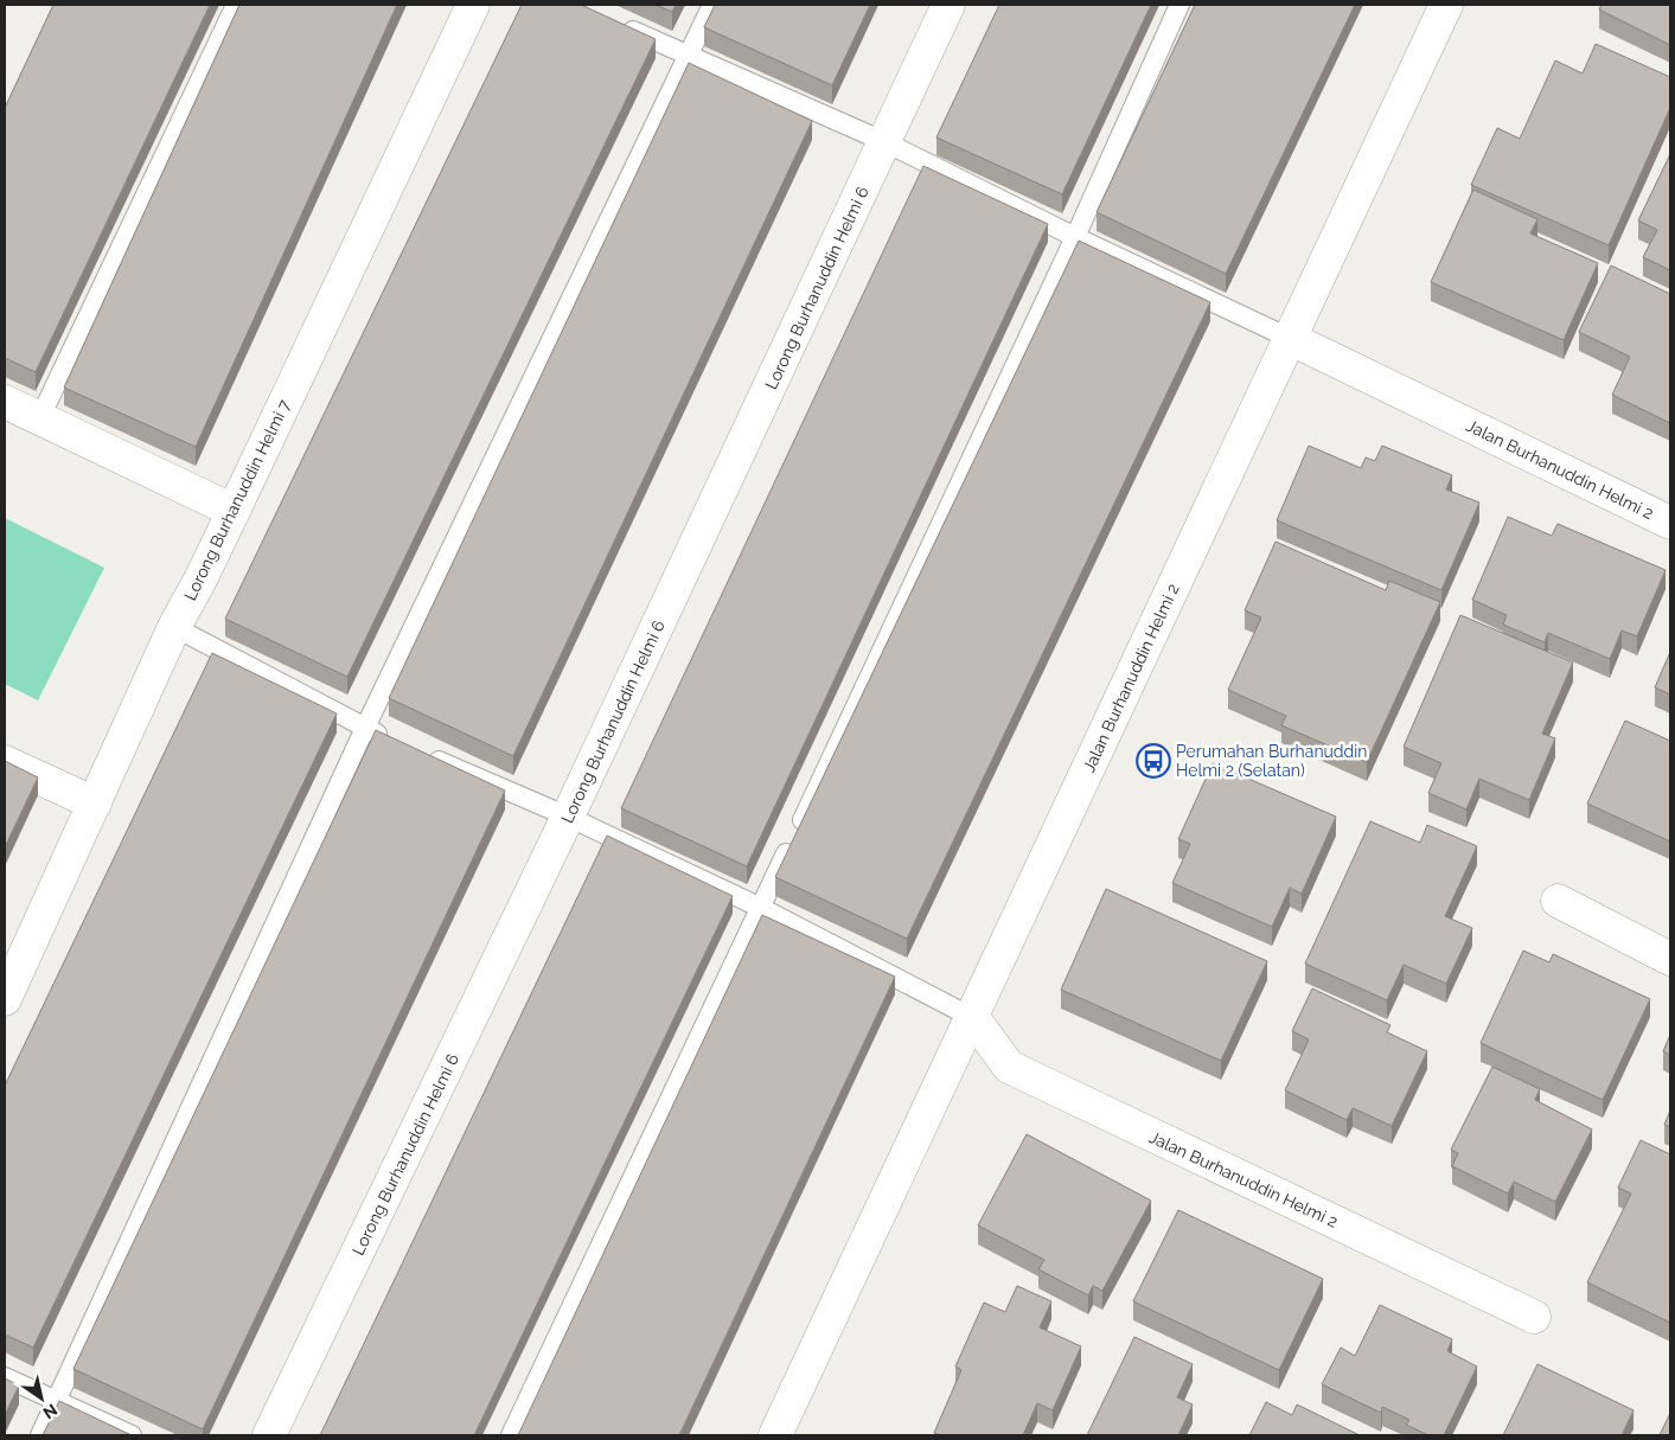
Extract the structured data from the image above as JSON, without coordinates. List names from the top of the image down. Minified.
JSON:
{"streets":{"street":["Lorong Burhanuddin Helmi 6","Jalan Burhanuddin Helmi 2","Lorong Burhanuddin Helmi 7"]},"places":{"bus stop":["Perumahan Burhanuddin Helmi 2 (Selatan)"]},"north":"bottom right"}
